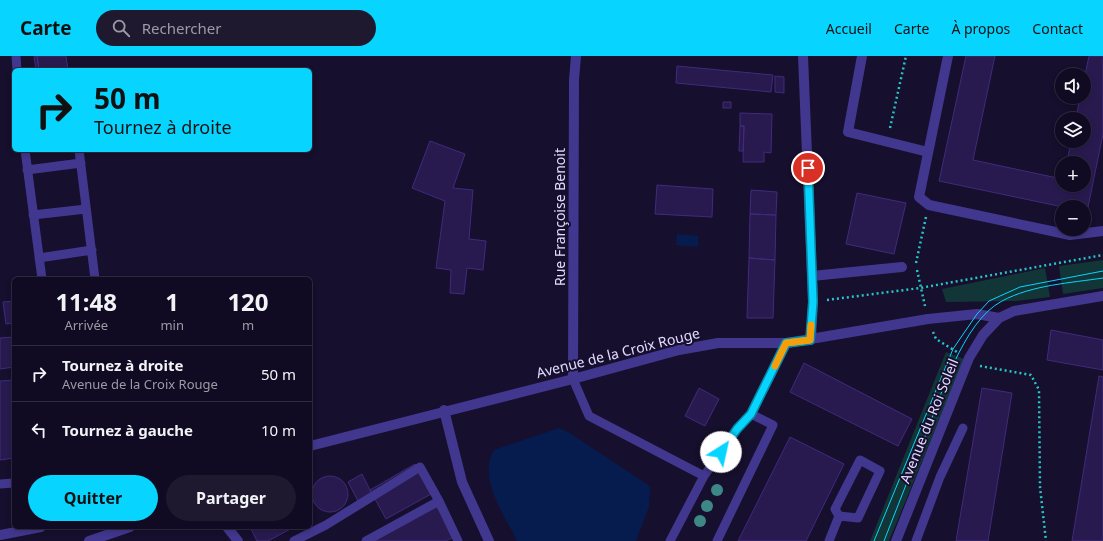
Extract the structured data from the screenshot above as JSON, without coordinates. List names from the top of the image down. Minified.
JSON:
{"streets":{"street":["Rue Françoise Benoit","Avenue de la Croix Rouge","Avenue du Roi Soleil"]},"crossings":[["Rue Françoise Benoit","Avenue de la Croix Rouge"],["Avenue de la Croix Rouge","Avenue du Roi Soleil"]],"page":{"header":"Carte","search":"Rechercher","nav":["Accueil","Carte","À propos","Contact"],"map_buttons":["+","−"],"turn":["50 m","Tournez à droite"],"eta":["11:48","Arrivée","1","min","120","m"],"list":[{"name":"Tournez à droite","note":"Avenue de la Croix Rouge","value":"50 m"},{"name":"Tournez à gauche","value":"10 m"}],"buttons":["Quitter","Partager"]}}
